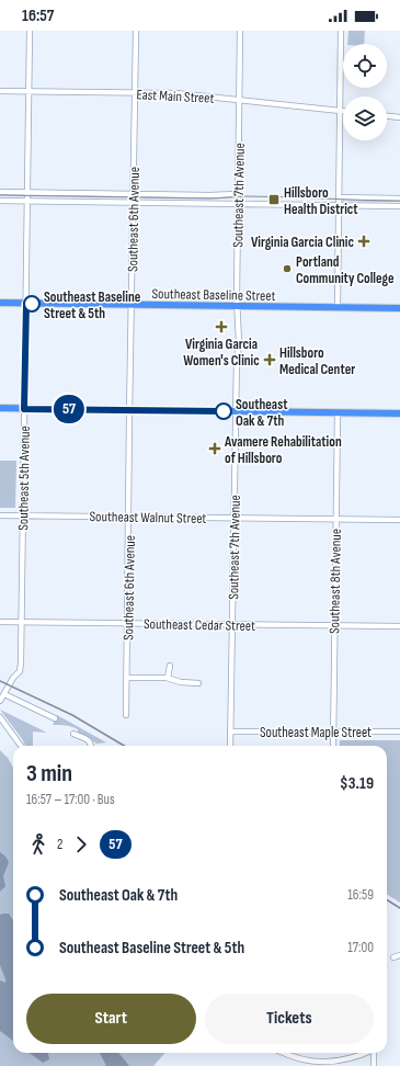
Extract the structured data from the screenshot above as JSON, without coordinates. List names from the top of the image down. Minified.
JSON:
{"streets":{"highway":["Southeast Baseline Street"],"street":["East Main Street","Southeast 7th Avenue","Southeast 6th Avenue","Southeast 5th Avenue","Southeast Walnut Street","Southeast 8th Avenue","Southeast Cedar Street","Southeast Maple Street"]},"crossings":[["East Main Street","Southeast 7th Avenue"],["East Main Street","Southeast 6th Avenue"],["East Main Street","Southeast 5th Avenue"],["Southeast 7th Avenue","Southeast Baseline Street"],["Southeast 7th Avenue","Southeast Walnut Street"],["Southeast 7th Avenue","Southeast Cedar Street"],["Southeast 7th Avenue","Southeast Maple Street"],["Southeast 6th Avenue","Southeast Baseline Street"],["Southeast 6th Avenue","Southeast Walnut Street"],["Southeast 6th Avenue","Southeast Cedar Street"],["Southeast Baseline Street","Southeast 5th Avenue"],["Southeast 5th Avenue","Southeast Walnut Street"],["Southeast 5th Avenue","Southeast Cedar Street"],["Southeast Walnut Street","Southeast 8th Avenue"],["Southeast 8th Avenue","Southeast Cedar Street"],["Southeast 8th Avenue","Southeast Maple Street"]],"places":{"transit":["Hillsboro Health District"],"health":["Virginia Garcia Clinic","Virginia Garcia Women's Clinic","Hillsboro Medical Center","Avamere Rehabilitation of Hillsboro"],"other":["Portland Community College","Southeast Baseline Street & 5th","Southeast Oak & 7th"]},"lines":["bus line 57"],"page":{"status":"16:57","on_map":"57","heading":["3 min","16:57 – 17:00 · Bus","$3.19"],"legs":["2","57"],"list":[{"name":"Southeast Oak & 7th","value":"16:59"},{"name":"Southeast Baseline Street & 5th","value":"17:00"}],"buttons":["Start","Tickets"]}}
